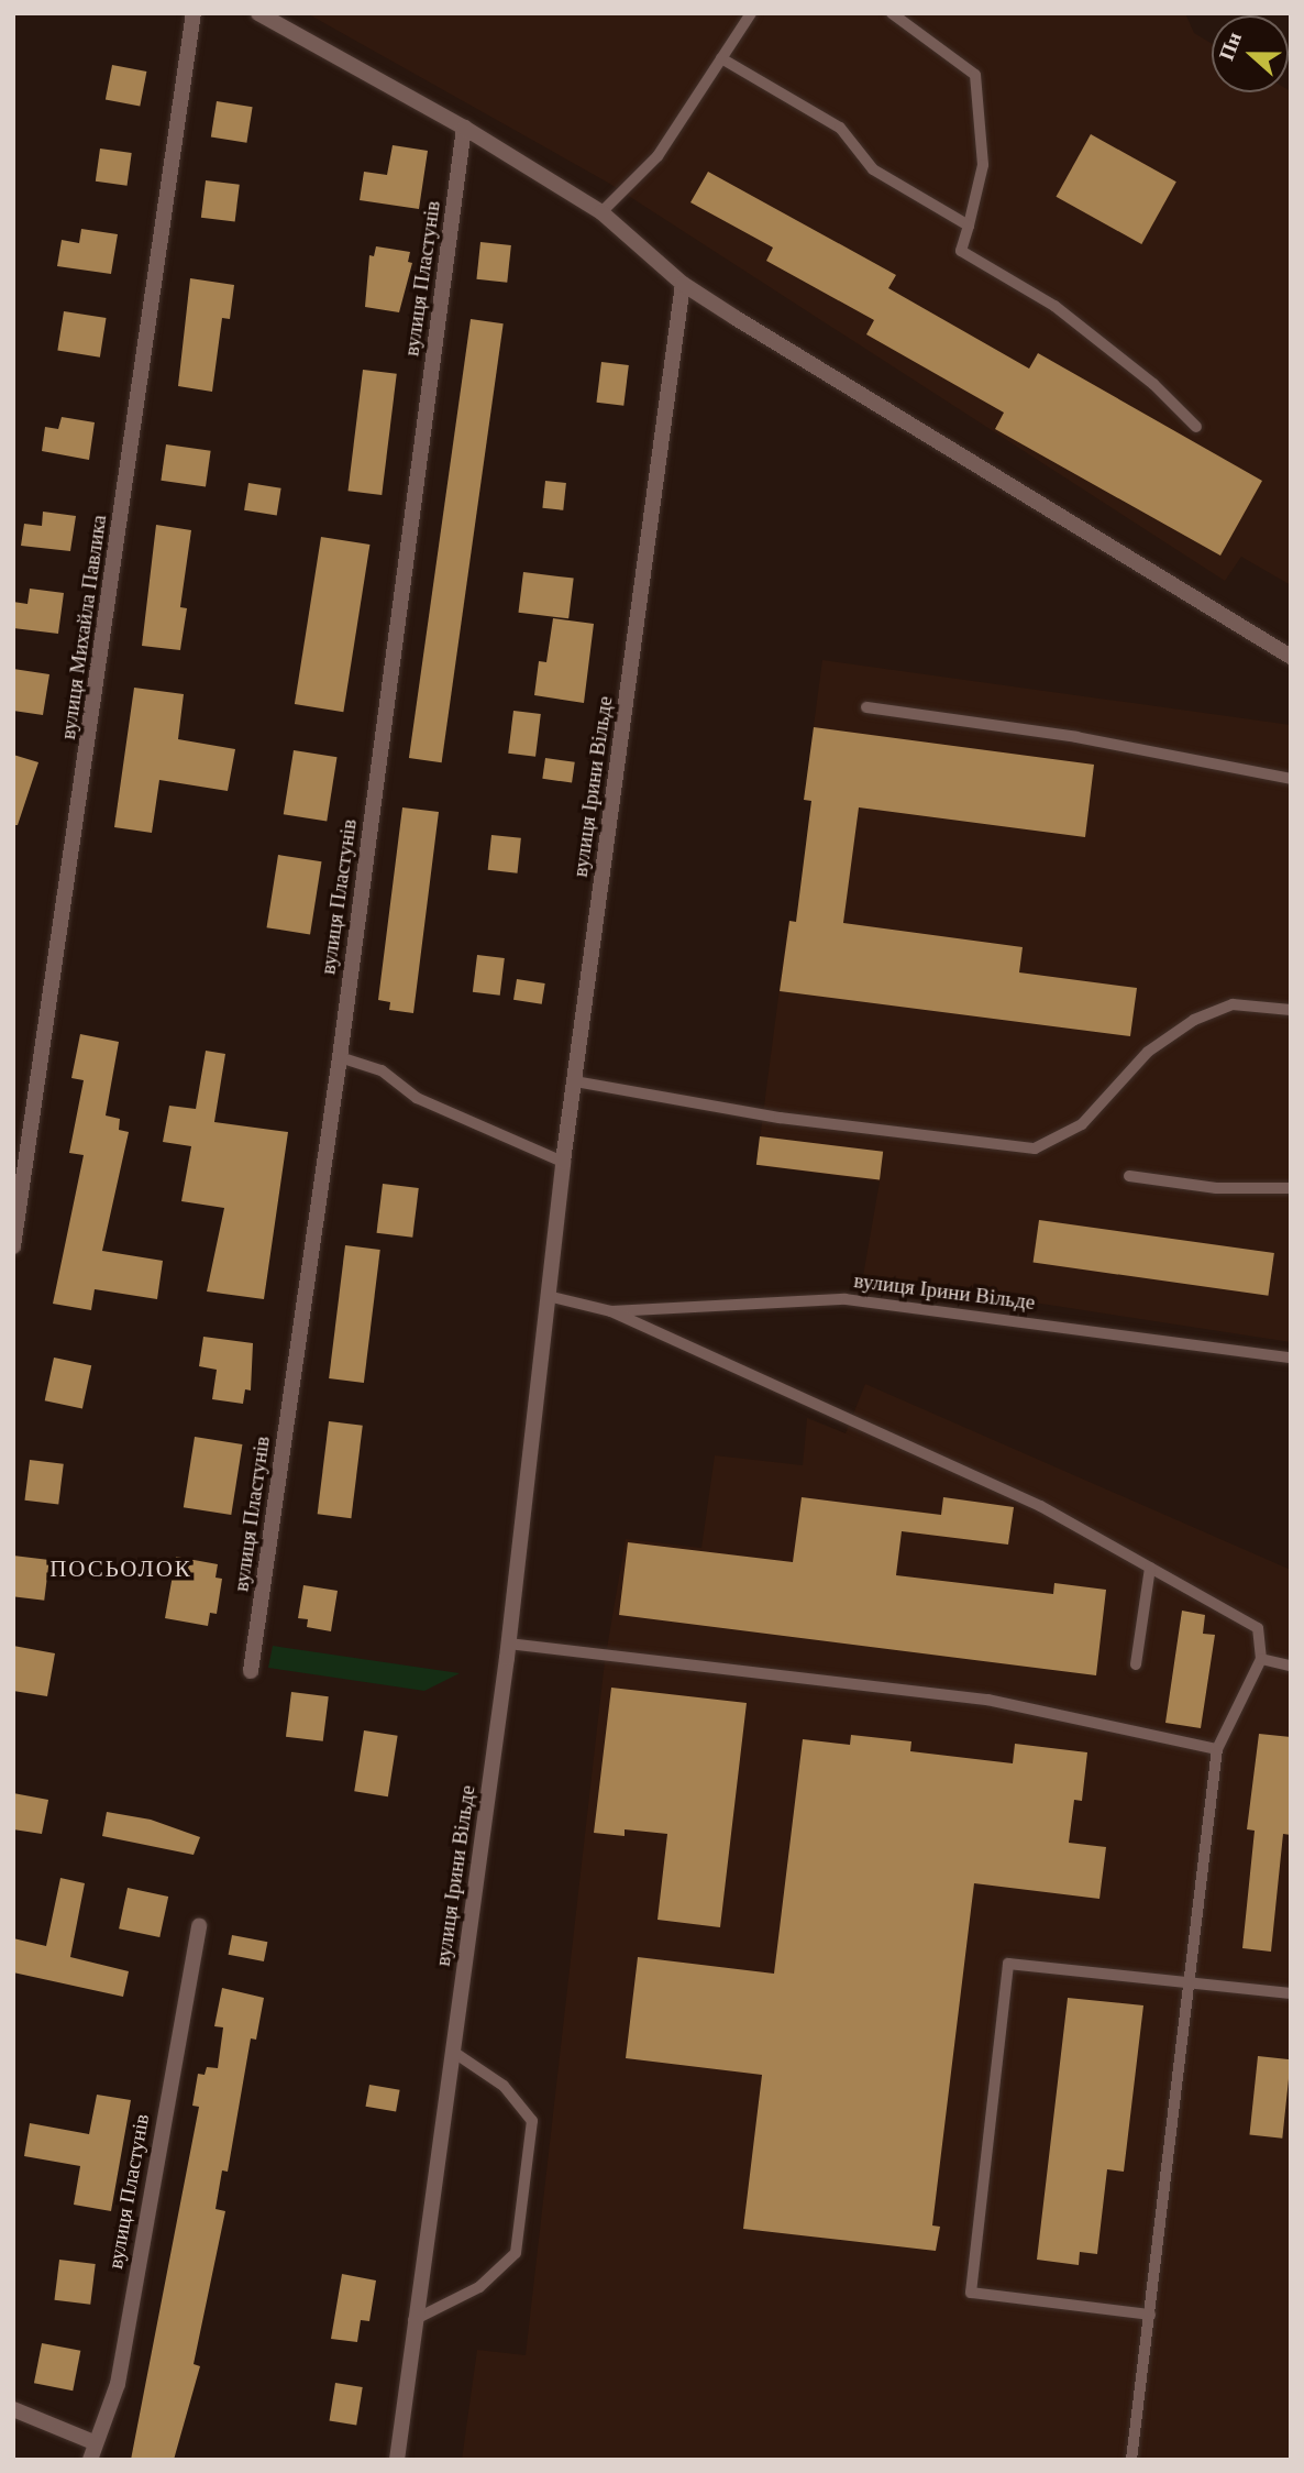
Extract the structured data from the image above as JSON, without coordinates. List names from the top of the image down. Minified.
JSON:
{"streets":{"street":["вулиця Пластунів","вулиця Михайла Павлика","вулиця Ірини Вільде"]},"districts":["ПОСЬОЛОК"],"north":"left"}
